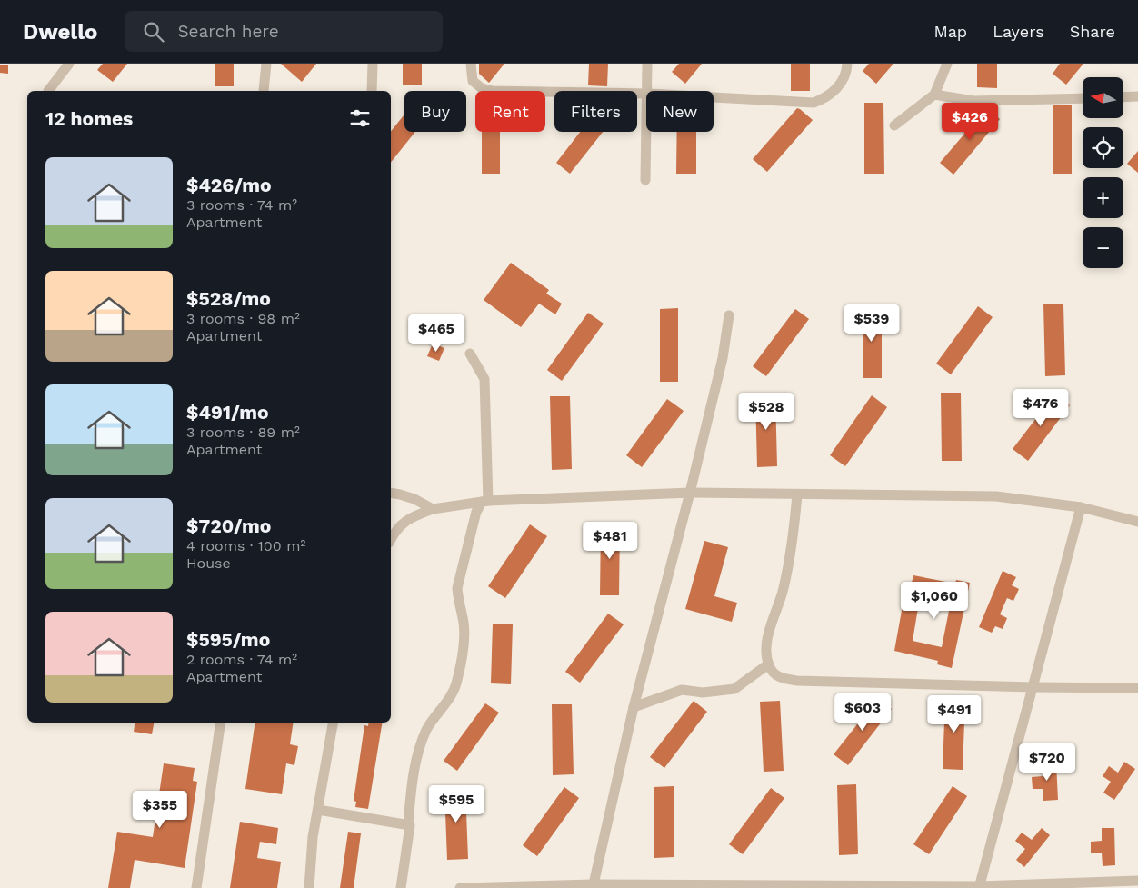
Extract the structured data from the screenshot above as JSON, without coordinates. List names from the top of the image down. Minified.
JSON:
{"north":"left","page":{"header":"Dwello","search":"Search here","nav":["Map","Layers","Share"],"map_buttons":["+","−"],"chip":["Buy","Rent","Filters","New"],"heading":"12 homes","price":["$426","$539","$465","$476","$528","$481","$1,060","$603","$491","$720","$595","$355"],"list":[{"name":"$426/mo","note":"3 rooms · 74 m² · Apartment"},{"name":"$528/mo","note":"3 rooms · 98 m² · Apartment"},{"name":"$491/mo","note":"3 rooms · 89 m² · Apartment"},{"name":"$720/mo","note":"4 rooms · 100 m² · House"},{"name":"$595/mo","note":"2 rooms · 74 m² · Apartment"}]}}
